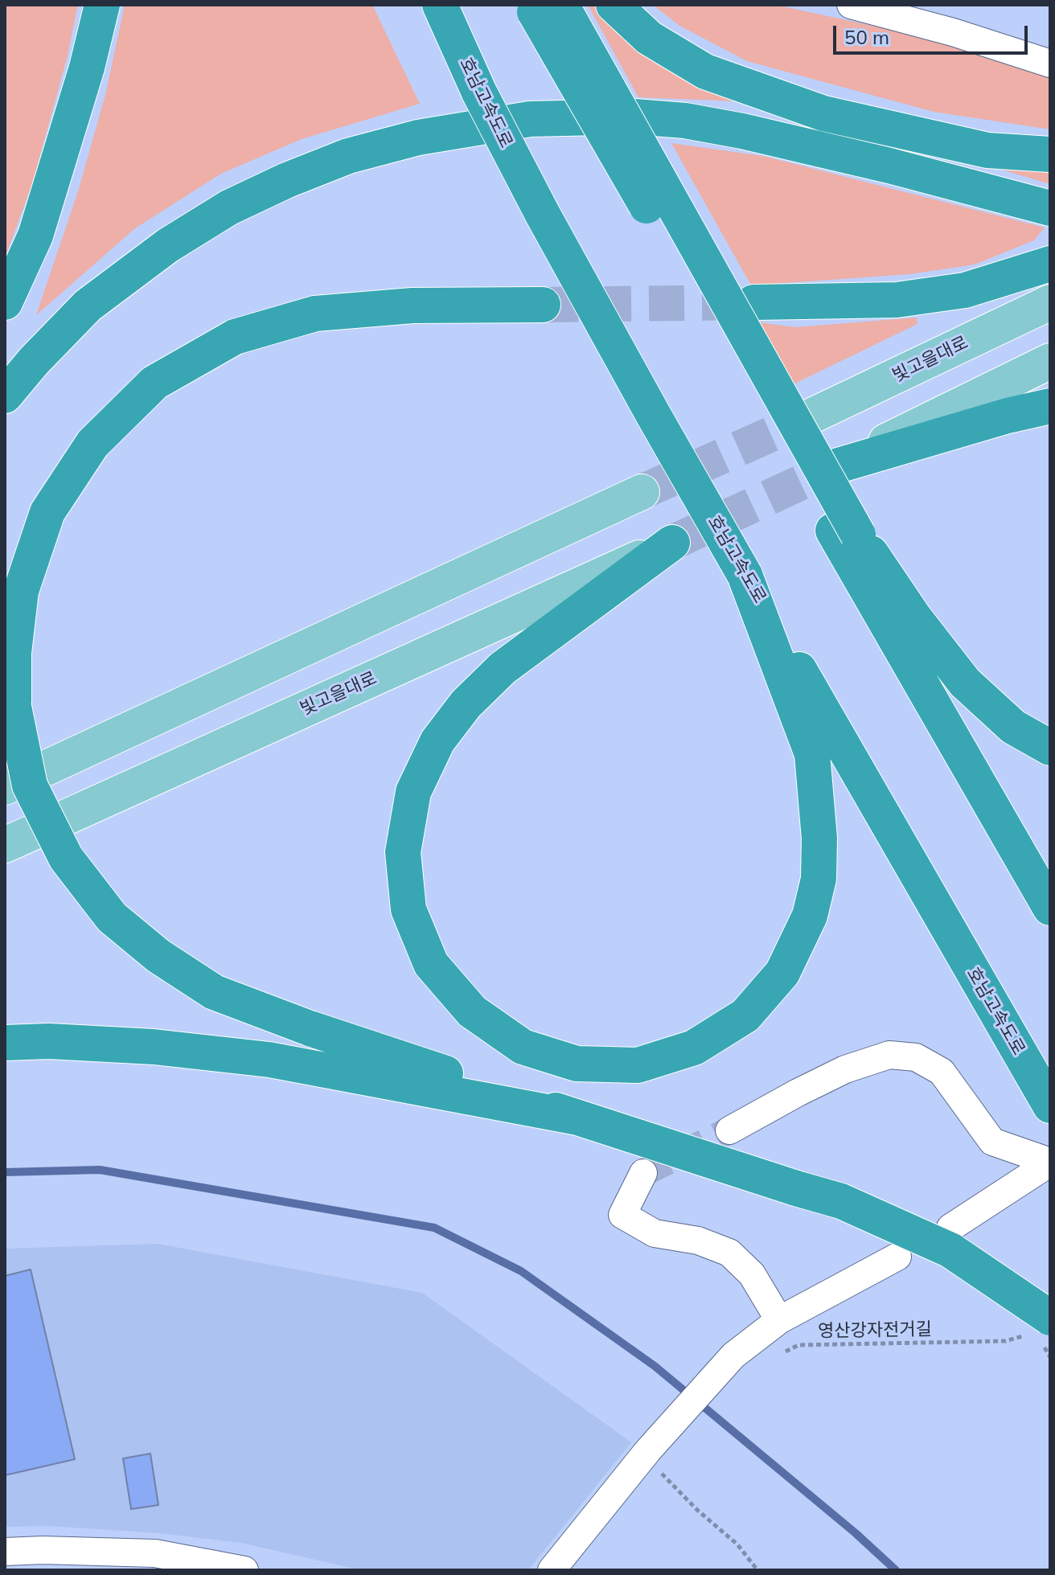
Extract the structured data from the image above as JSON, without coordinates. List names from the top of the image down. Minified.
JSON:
{"streets":{"highway":["호남고속도로"],"main road":["빛고을대로"],"path":["영산강자전거길"]},"scale_bar":"50 m"}
